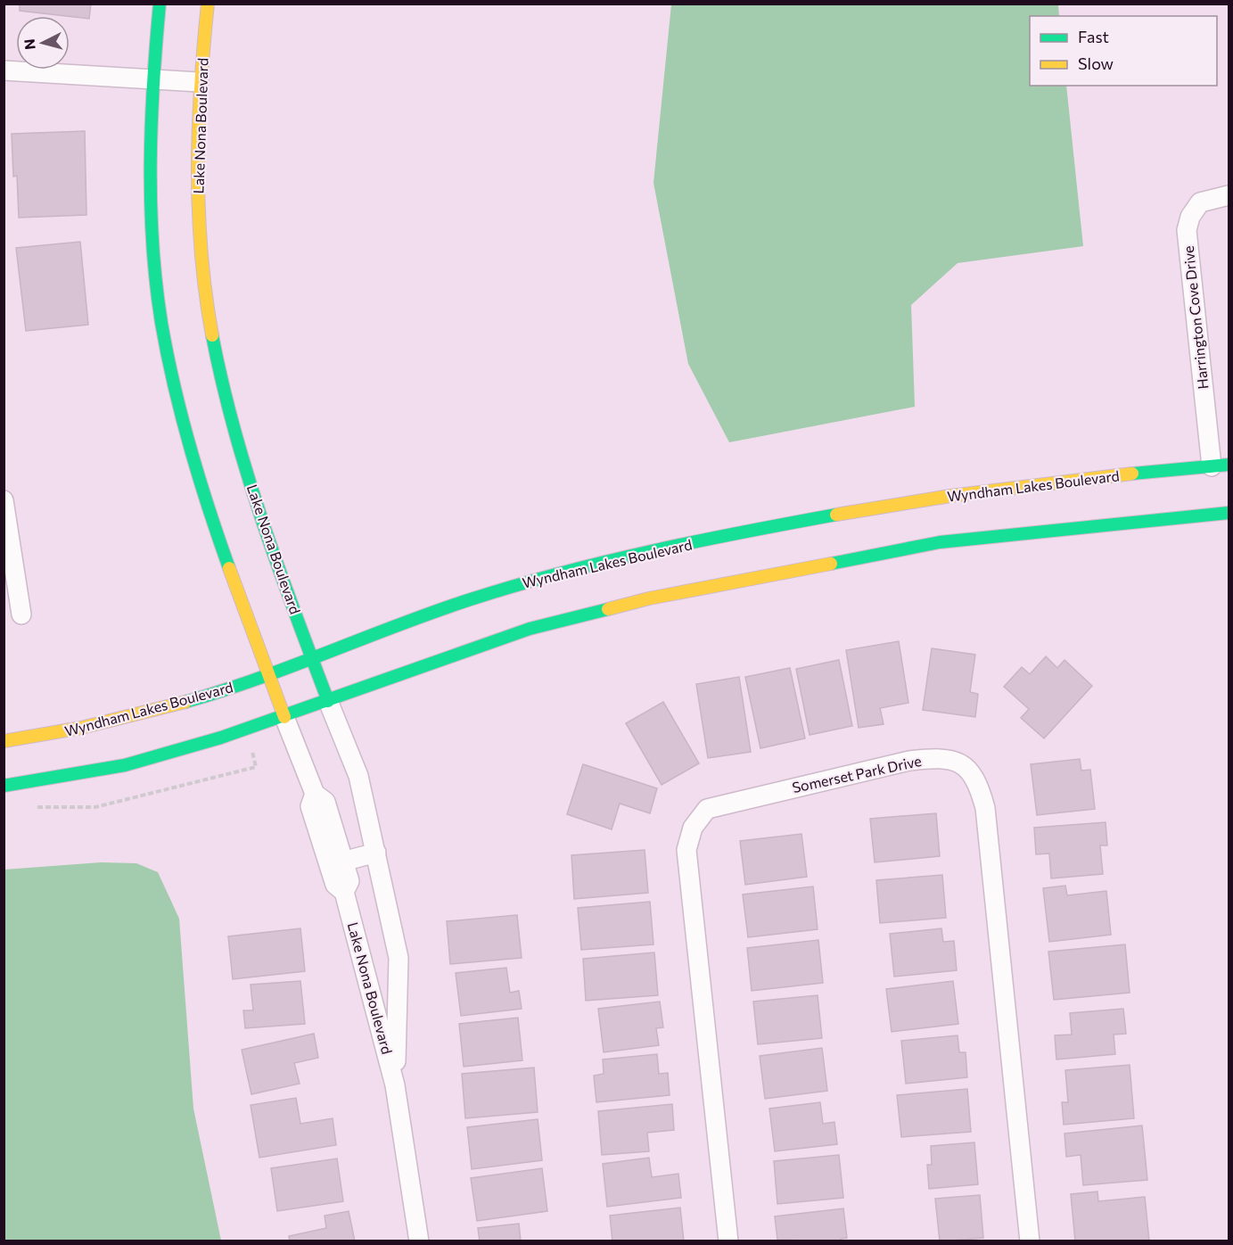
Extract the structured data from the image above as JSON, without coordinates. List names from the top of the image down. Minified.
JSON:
{"streets":{"street":["Lake Nona Boulevard","Harrington Cove Drive","Wyndham Lakes Boulevard","Somerset Park Drive"]},"crossings":[["Lake Nona Boulevard","Wyndham Lakes Boulevard"],["Harrington Cove Drive","Wyndham Lakes Boulevard"]],"legend":["Fast","Slow"],"north":"left"}
